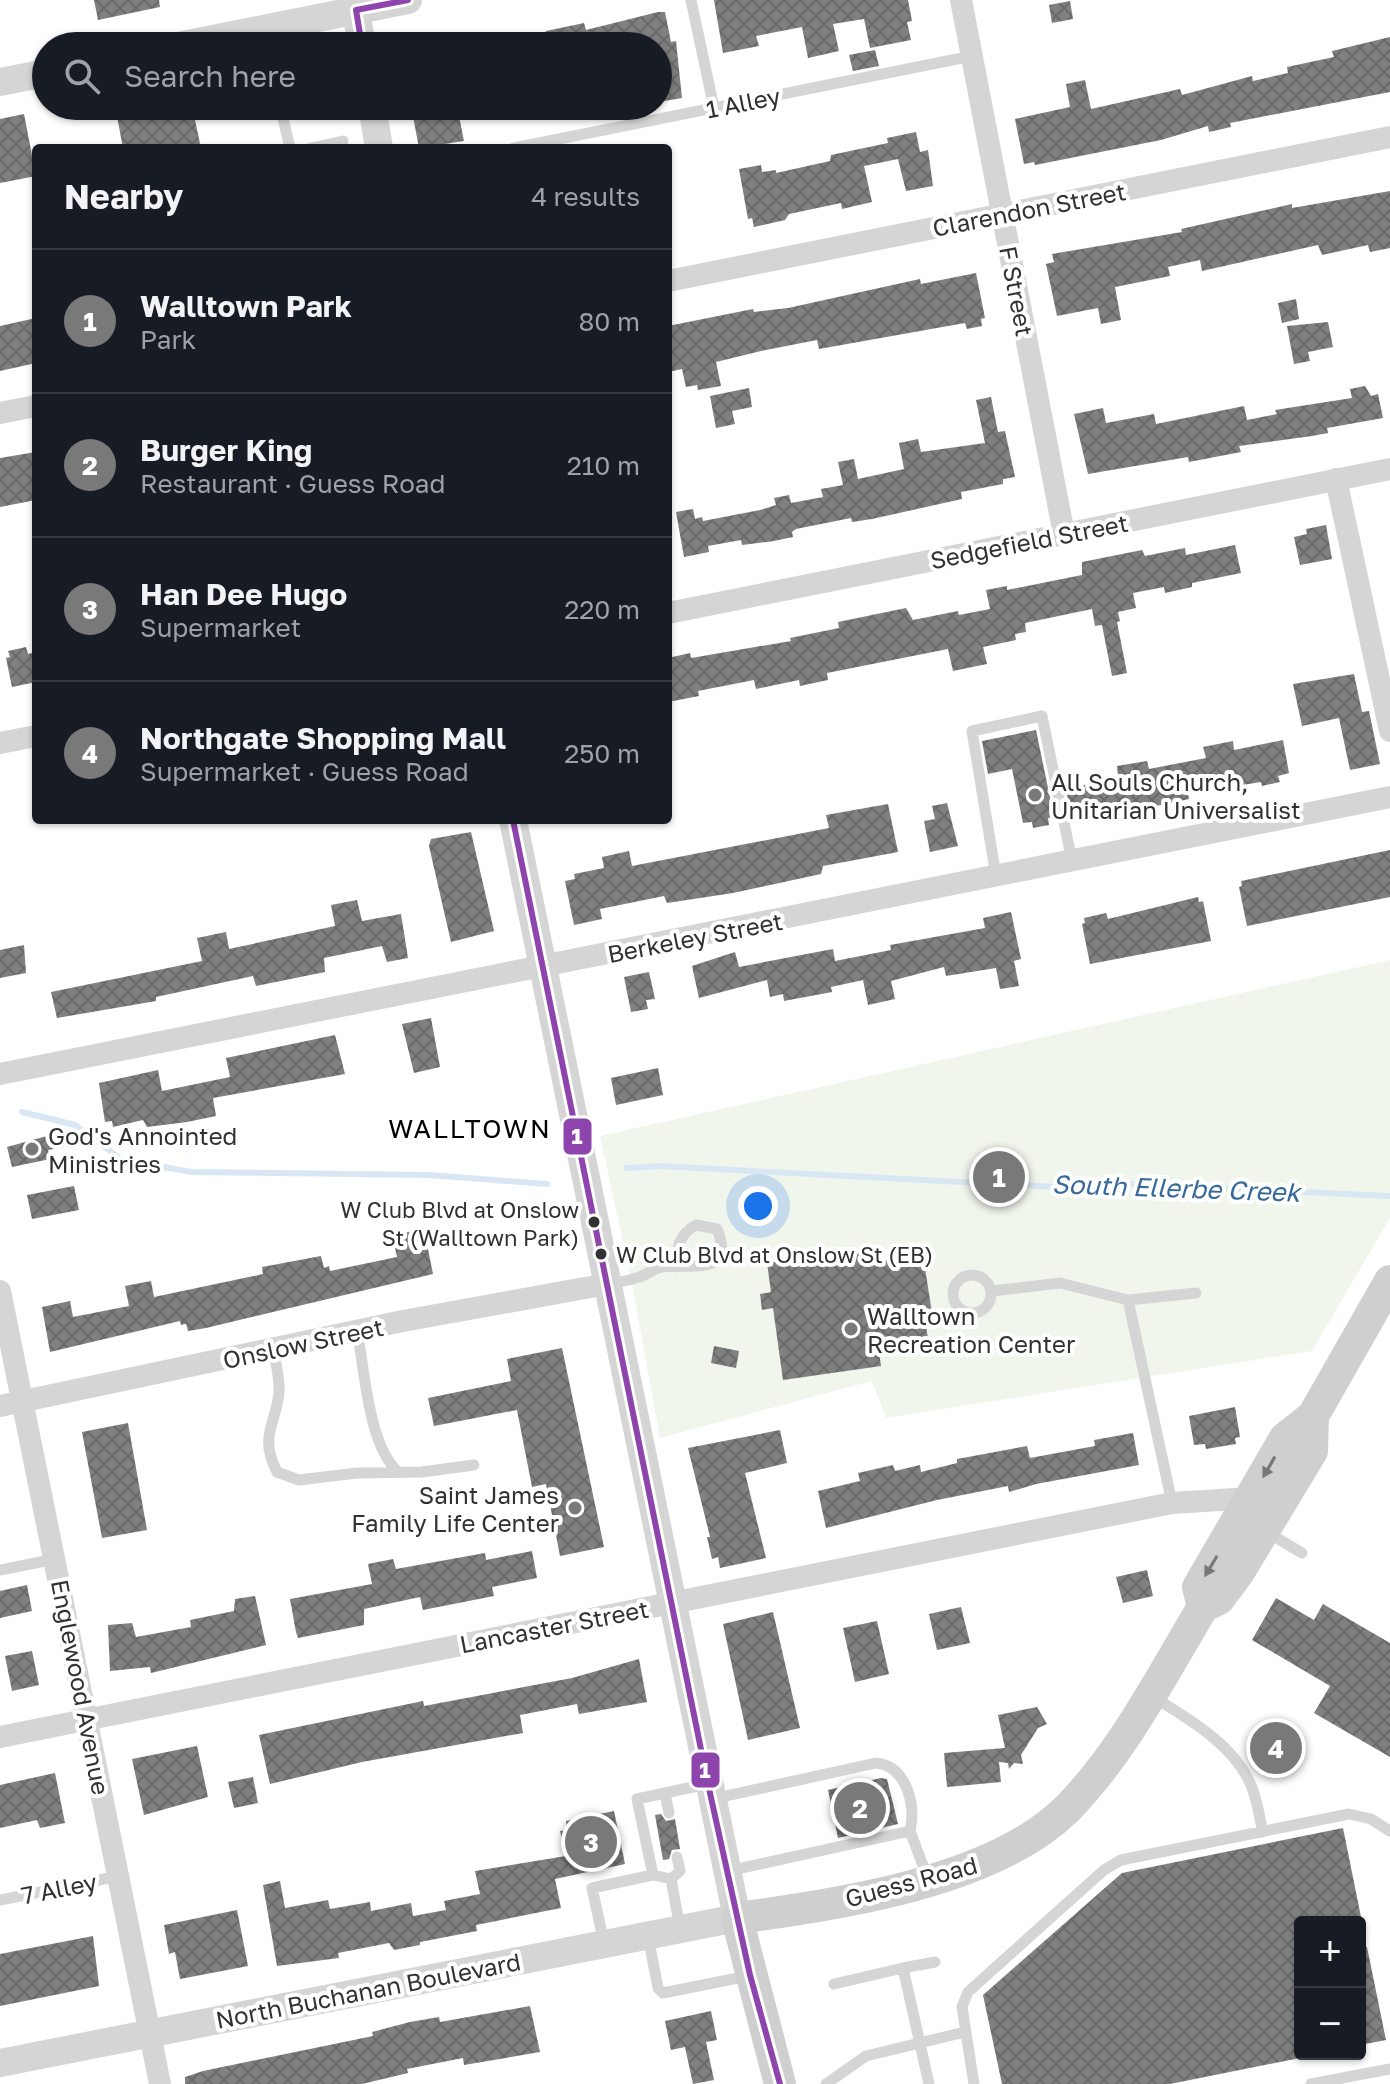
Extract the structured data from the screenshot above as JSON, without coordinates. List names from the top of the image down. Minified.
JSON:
{"streets":{"main road":["Guess Road"],"street":["Clarendon Street","F Street","Sedgefield Street","Berkeley Street","Onslow Street","Lancaster Street","Englewood Avenue","North Buchanan Boulevard"],"lane":["1 Alley","7 Alley"]},"crossings":[["1 Alley","F Street"],["Clarendon Street","F Street"],["F Street","Sedgefield Street"],["Onslow Street","Englewood Avenue"],["Lancaster Street","Englewood Avenue"],["Lancaster Street","Guess Road"],["Englewood Avenue","7 Alley"],["Englewood Avenue","North Buchanan Boulevard"],["Guess Road","North Buchanan Boulevard"]],"districts":["WALLTOWN"],"water":["South Ellerbe Creek"],"places":["All Souls Church, Unitarian Universalist","God's Annointed Ministries","W Club Blvd at Onslow St (Walltown Park)","W Club Blvd at Onslow St (EB)","Walltown Recreation Center","Saint James Family Life Center"],"lines":["transit line 1"],"page":{"search":"Search here","heading":["Nearby","4 results"],"list":[{"mark":"1","name":"Walltown Park","note":"Park","value":"80 m"},{"mark":"2","name":"Burger King","note":"Restaurant · Guess Road","value":"210 m"},{"mark":"3","name":"Han Dee Hugo","note":"Supermarket","value":"220 m"},{"mark":"4","name":"Northgate Shopping Mall","note":"Supermarket · Guess Road","value":"250 m"}],"pins":["1","4","2","3"],"map_buttons":["+","−"]}}
